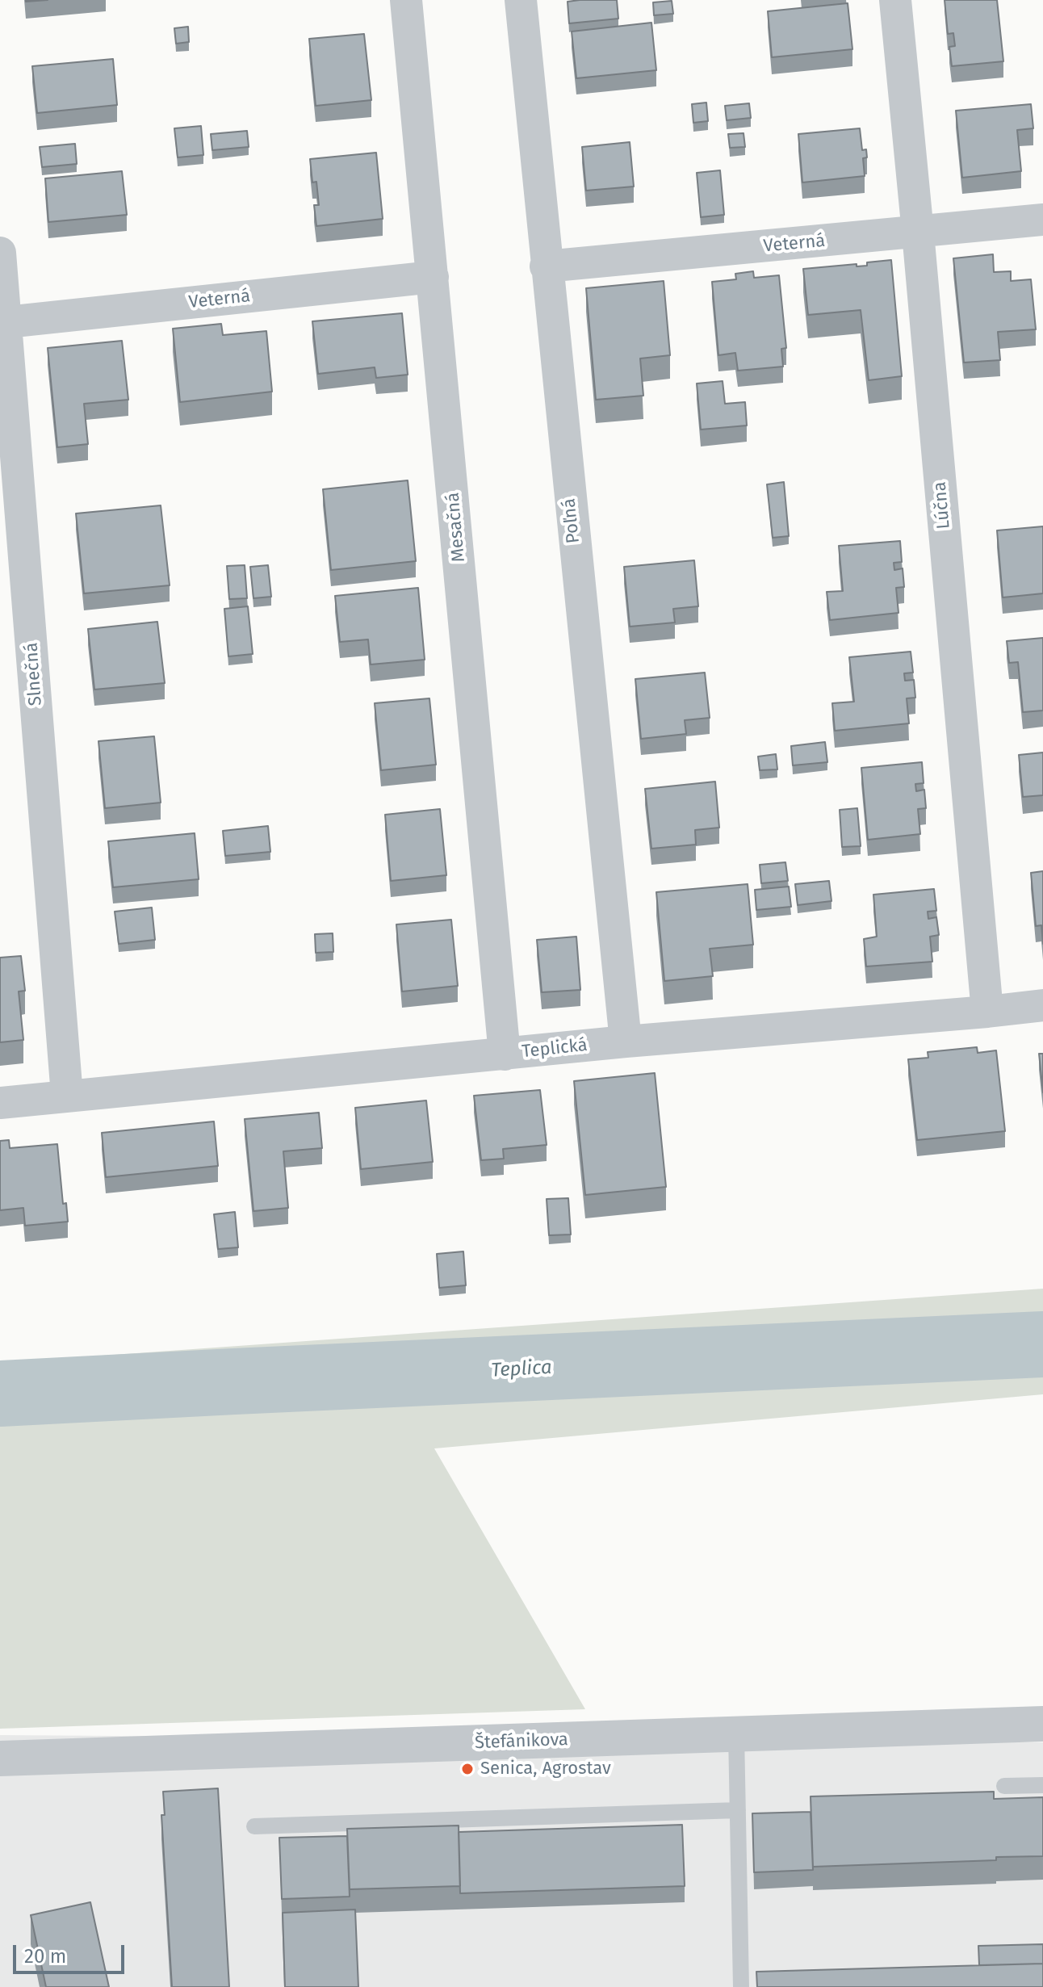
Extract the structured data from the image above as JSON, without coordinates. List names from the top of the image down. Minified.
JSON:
{"streets":{"street":["Veterná","Lúčna","Poľná","Mesačná","Slnečná","Teplická","Štefánikova"]},"crossings":[["Veterná","Lúčna"],["Veterná","Poľná"],["Veterná","Mesačná"],["Veterná","Slnečná"],["Lúčna","Teplická"],["Poľná","Teplická"],["Mesačná","Teplická"],["Slnečná","Teplická"]],"water":["Teplica"],"places":["Senica, Agrostav"],"scale_bar":"20 m"}
